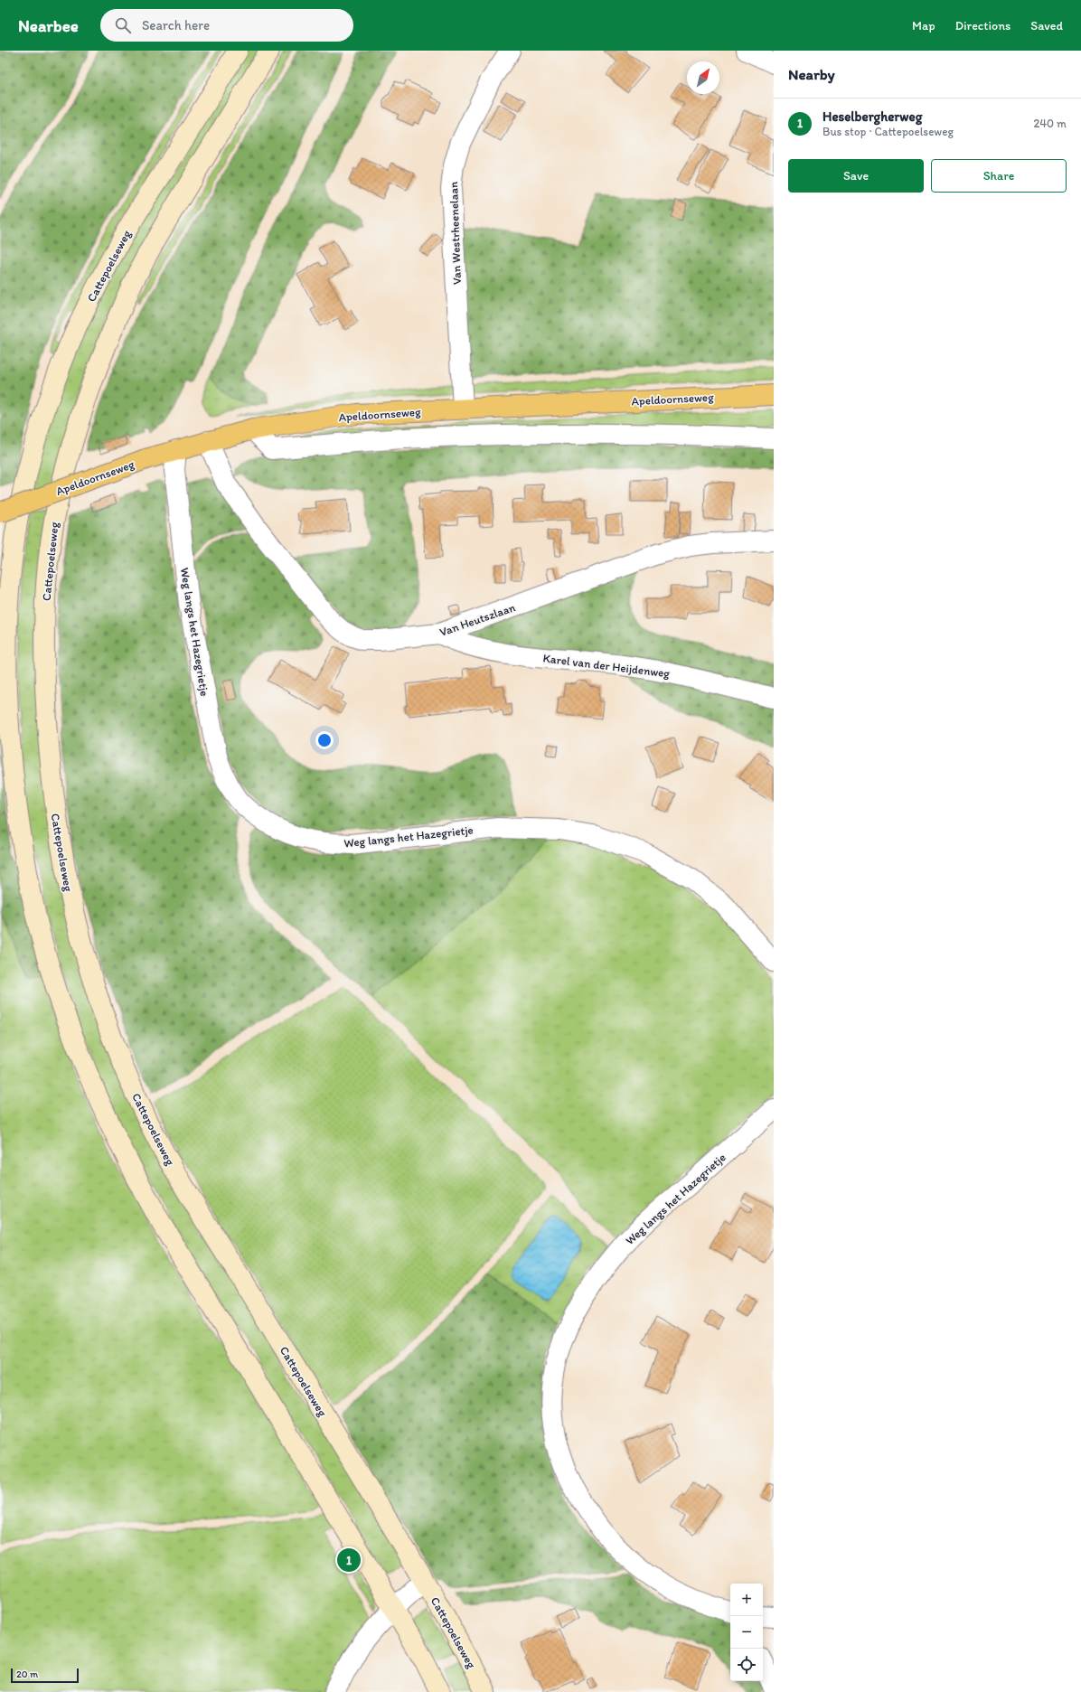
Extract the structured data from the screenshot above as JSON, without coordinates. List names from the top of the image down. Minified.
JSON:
{"streets":{"main road":["Apeldoornseweg"],"street":["Van Westrheenelaan","Cattepoelseweg","Van Heutszlaan","Weg langs het Hazegrietje","Karel van der Heijdenweg"]},"crossings":[["Van Westrheenelaan","Apeldoornseweg"],["Apeldoornseweg","Van Heutszlaan"],["Apeldoornseweg","Weg langs het Hazegrietje"],["Van Heutszlaan","Karel van der Heijdenweg"]],"scale_bar":"20 m","north":"top right","page":{"header":"Nearbee","search":"Search here","nav":["Map","Directions","Saved"],"heading":"Nearby","list":[{"mark":"1","name":"Heselbergherweg","note":"Bus stop · Cattepoelseweg","value":"240 m"}],"buttons":["Save","Share"],"pins":"1","map_buttons":["+","−"],"scale":"20 m"}}
